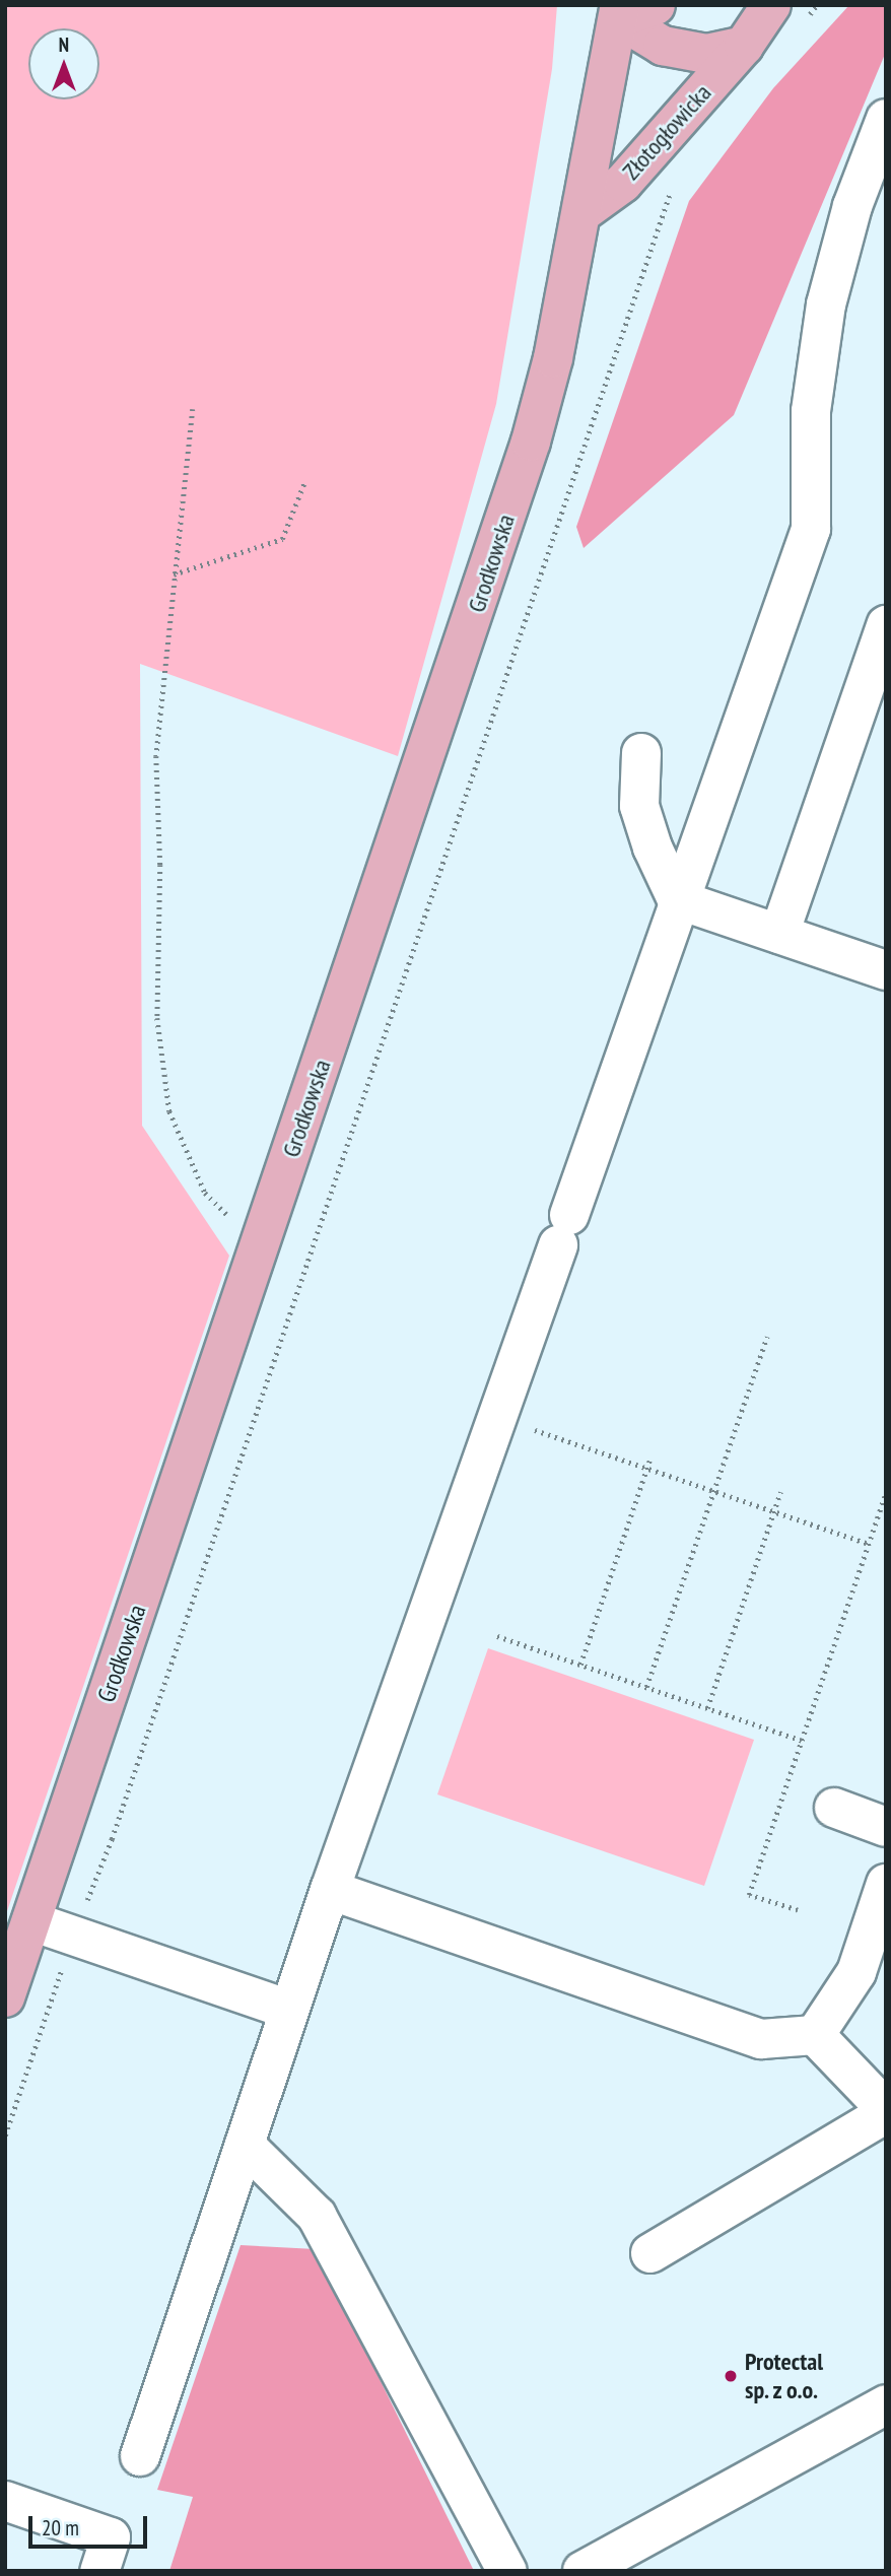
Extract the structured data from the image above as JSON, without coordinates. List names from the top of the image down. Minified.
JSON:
{"streets":{"main road":["Złotogłowicka","Grodkowska"]},"crossings":[["Złotogłowicka","Grodkowska"]],"places":["Protectal sp. z o.o."],"scale_bar":"20 m","north":"top"}
